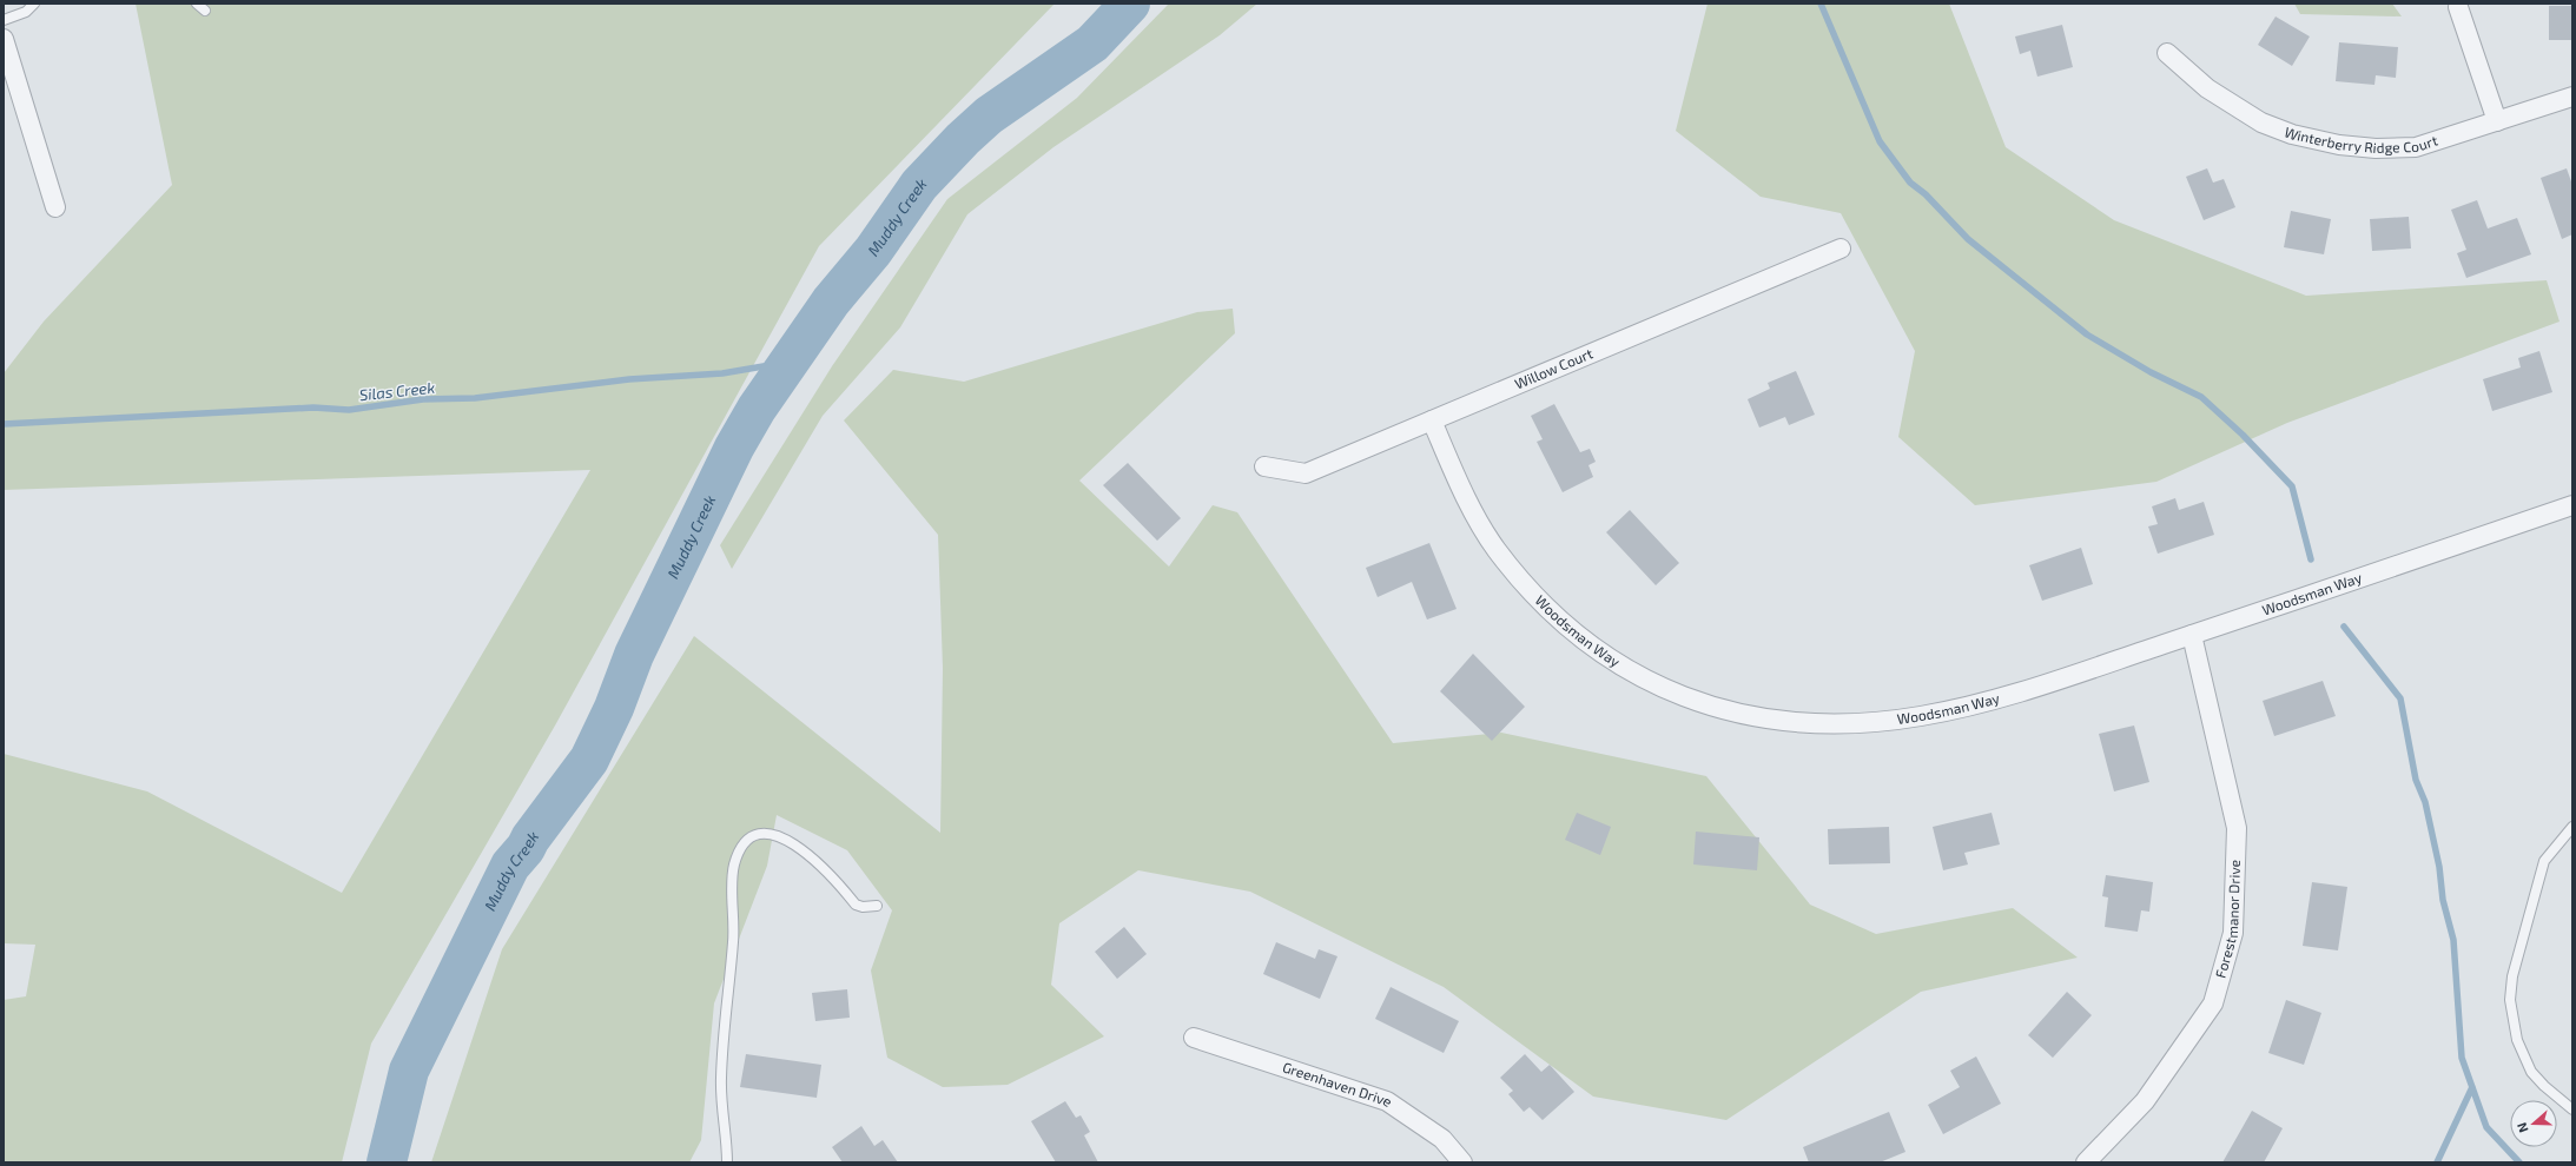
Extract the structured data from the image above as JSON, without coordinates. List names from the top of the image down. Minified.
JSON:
{"streets":{"street":["Winterberry Ridge Court","Willow Court","Woodsman Way","Forestmanor Drive","Greenhaven Drive"]},"crossings":[["Willow Court","Woodsman Way"],["Woodsman Way","Forestmanor Drive"]],"water":["Muddy Creek","Silas Creek"],"north":"left"}
